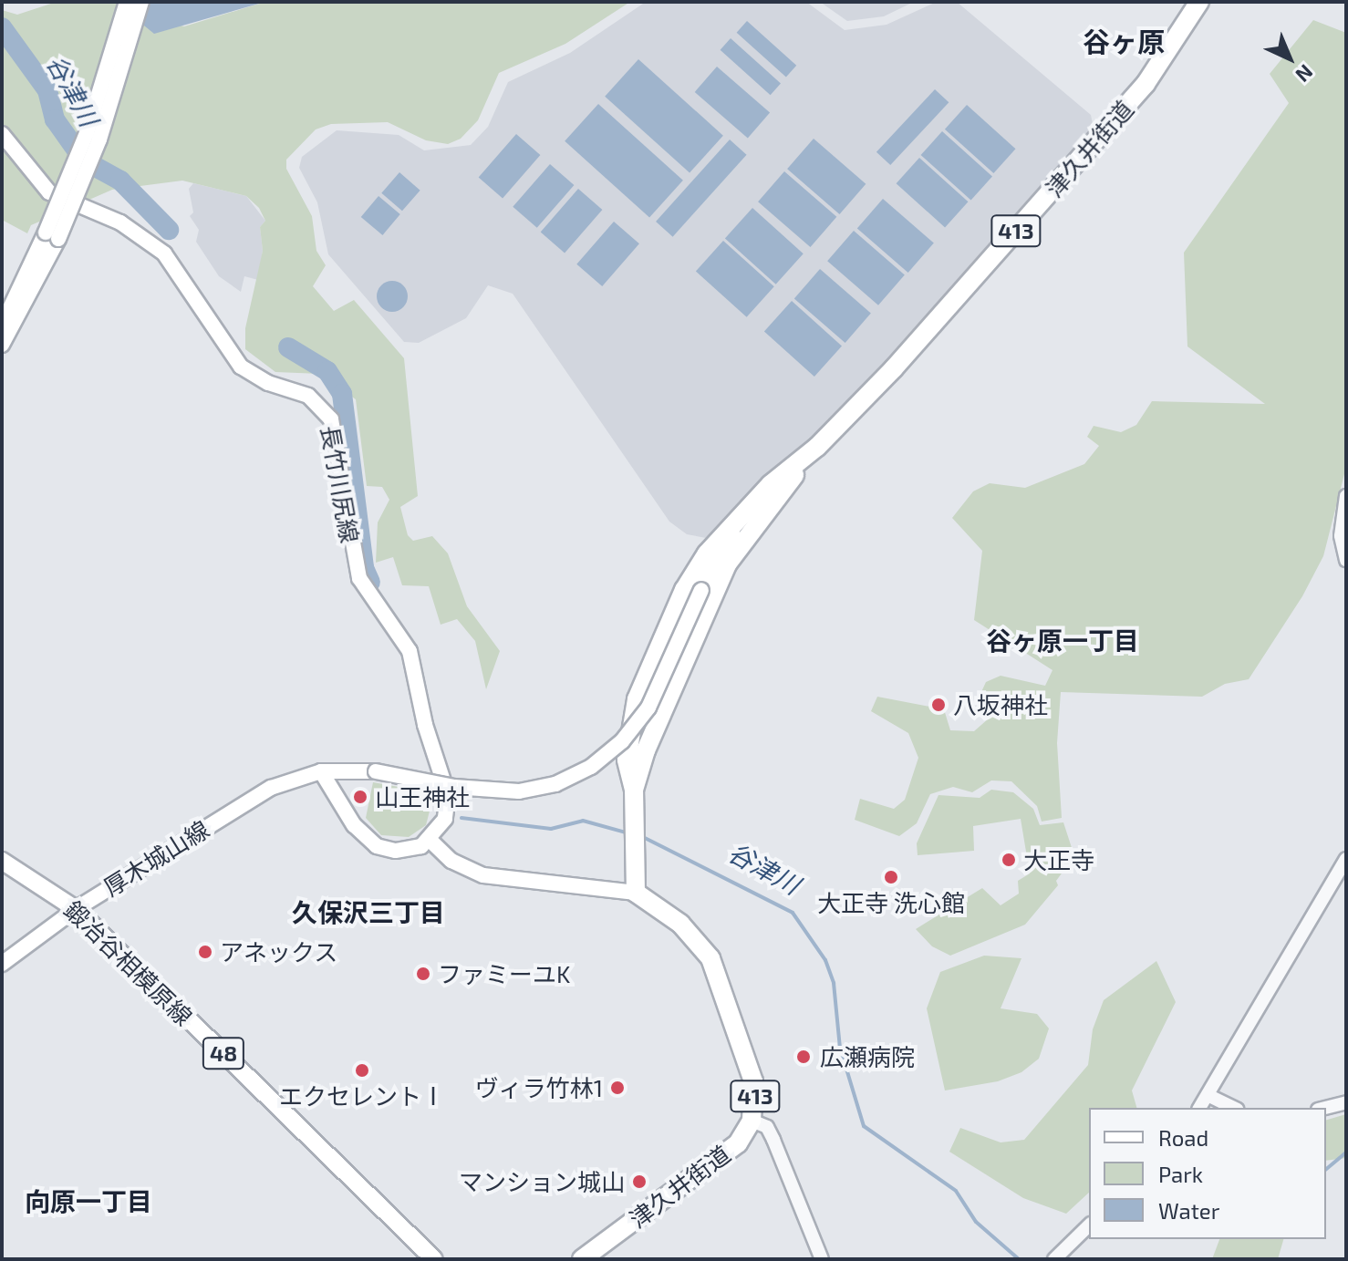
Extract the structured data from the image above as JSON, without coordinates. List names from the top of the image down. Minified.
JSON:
{"streets":{"highway":["津久井街道","413"],"main road":["長竹川尻線","厚木城山線","鍛冶谷相模原線","48"]},"crossings":[["津久井街道","413"],["津久井街道","厚木城山線"],["厚木城山線","鍛冶谷相模原線"]],"districts":["谷ヶ原","谷ヶ原一丁目","久保沢三丁目","向原一丁目"],"water":["谷津川"],"places":["八坂神社","山王神社","大正寺","大正寺 洗心館","アネックス","ファミーユK","広瀬病院","エクセレントⅠ","ヴィラ竹林1","マンション城山"],"legend":["Road","Park","Water"],"north":"bottom right"}
